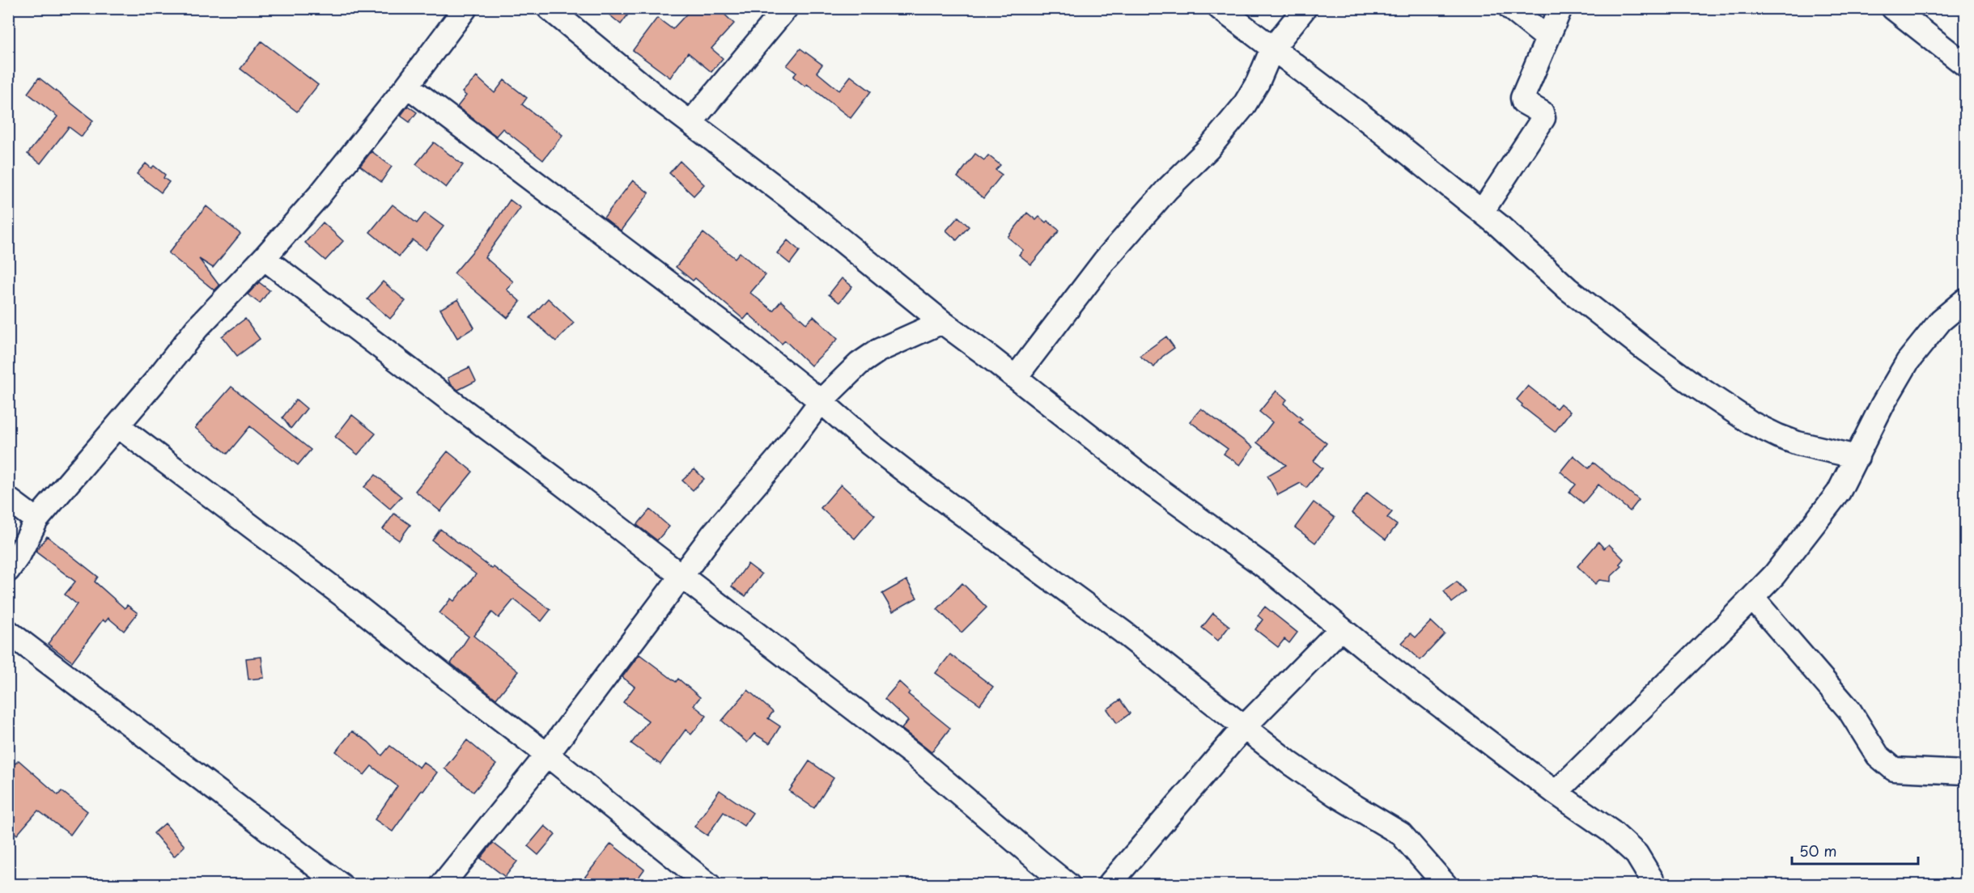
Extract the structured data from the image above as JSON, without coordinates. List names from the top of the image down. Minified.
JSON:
{"scale_bar":"50 m"}
